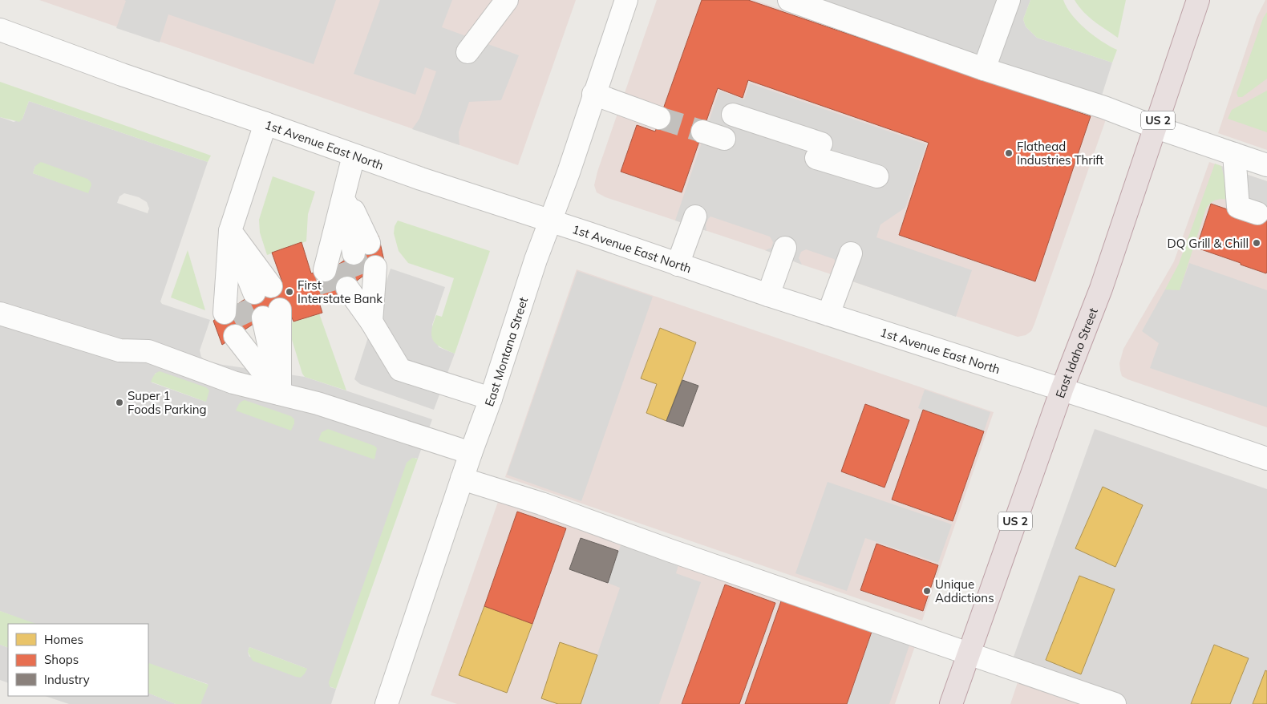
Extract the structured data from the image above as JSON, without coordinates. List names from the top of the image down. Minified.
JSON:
{"streets":{"highway":["US 2","East Idaho Street"],"street":["1st Avenue East North","East Montana Street"]},"crossings":[["1st Avenue East North","East Montana Street"],["1st Avenue East North","East Idaho Street"]],"places":["Flathead Industries Thrift","DQ Grill & Chill","First Interstate Bank","Super 1 Foods Parking","Unique Addictions"],"legend":["Homes","Shops","Industry"]}
